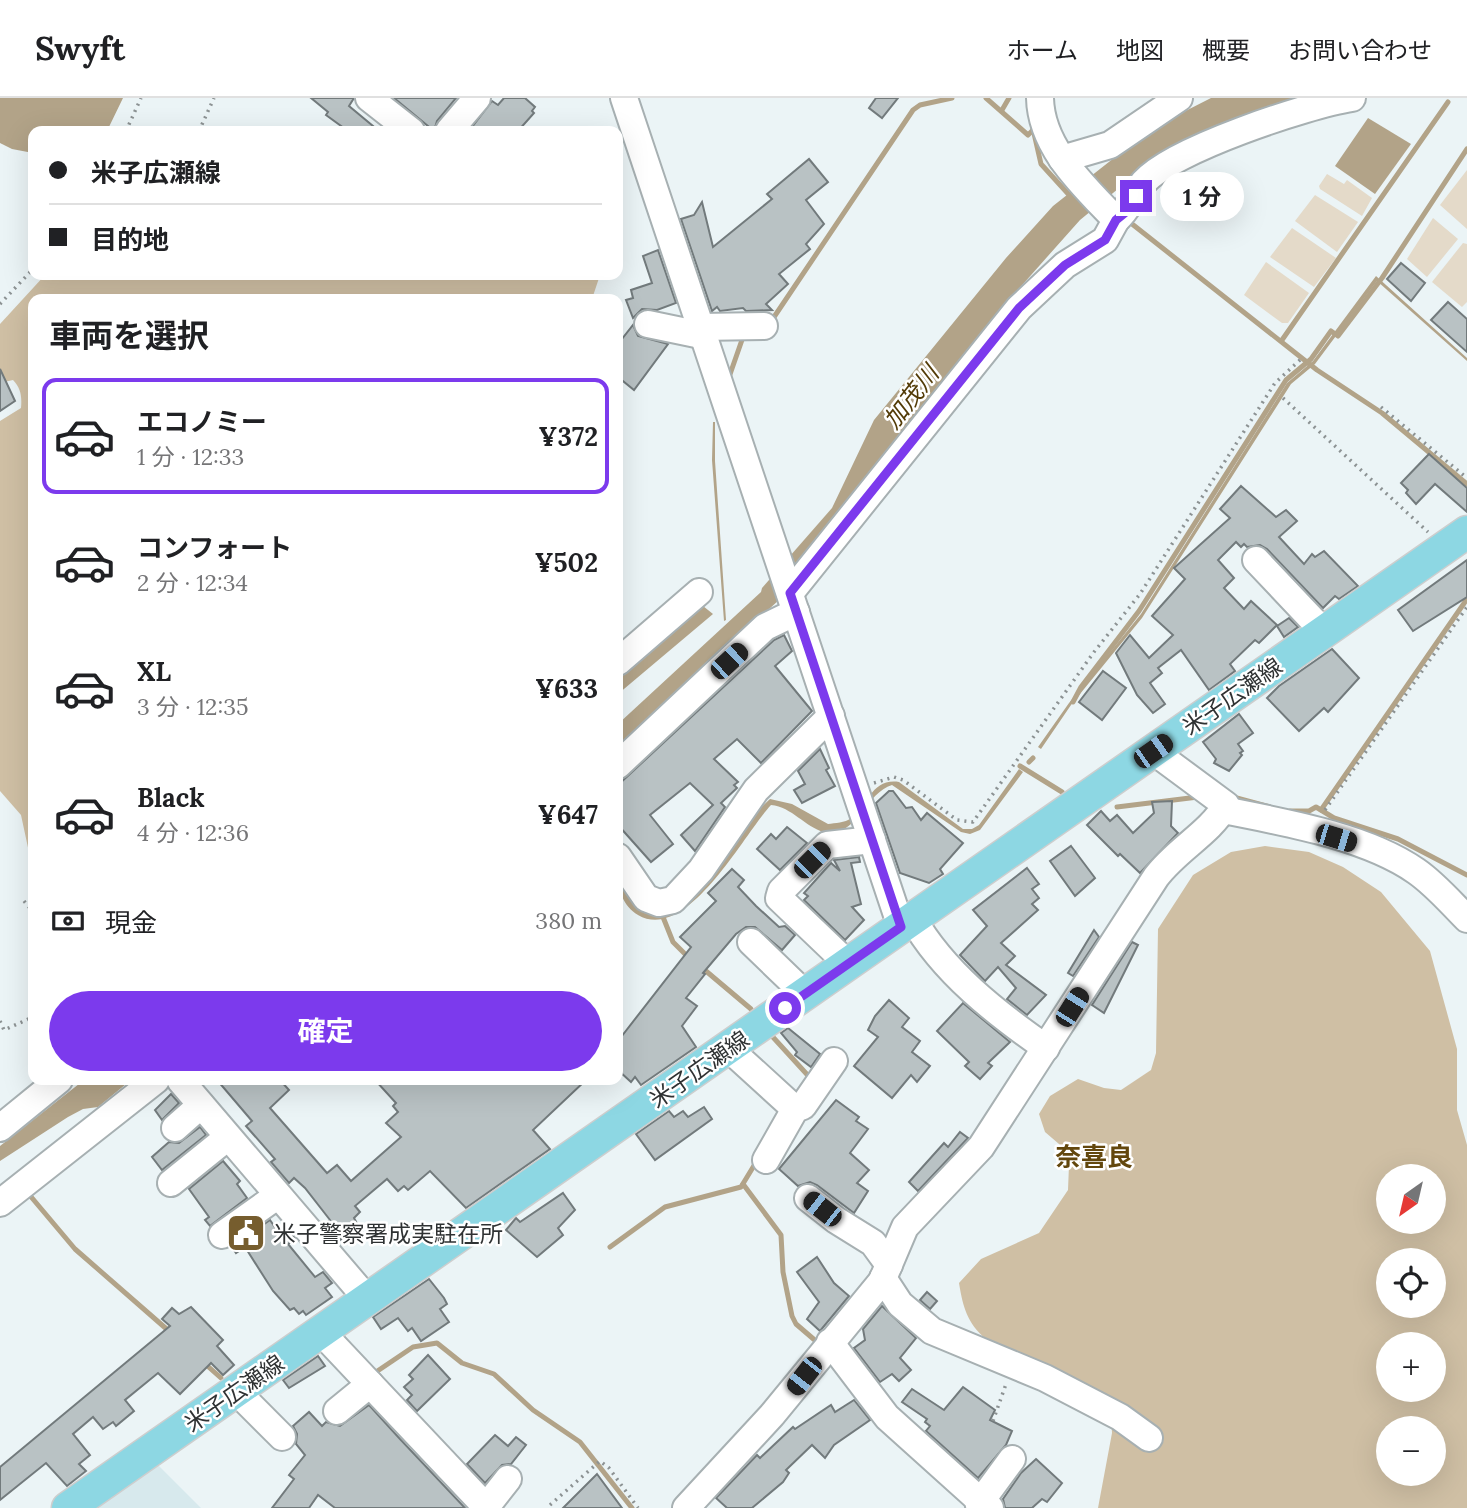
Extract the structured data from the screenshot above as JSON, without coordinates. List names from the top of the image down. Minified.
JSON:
{"streets":{"main road":["米子広瀬線"]},"districts":["奈喜良"],"water":["加茂川"],"places":{"public building":["米子警察署成実駐在所"]},"north":"bottom left","page":{"header":"Swyft","nav":["ホーム","地図","概要","お問い合わせ"],"banner":["米子広瀬線","目的地"],"bubble":"1 分","heading":"車両を選択","list":[{"name":"エコノミー","note":"1 分 · 12:33","value":"¥372"},{"name":"コンフォート","note":"2 分 · 12:34","value":"¥502"},{"name":"XL","note":"3 分 · 12:35","value":"¥633"},{"name":"Black","note":"4 分 · 12:36","value":"¥647"}],"pay":["現金","380 m"],"buttons":"確定","map_buttons":["+","−"]}}
